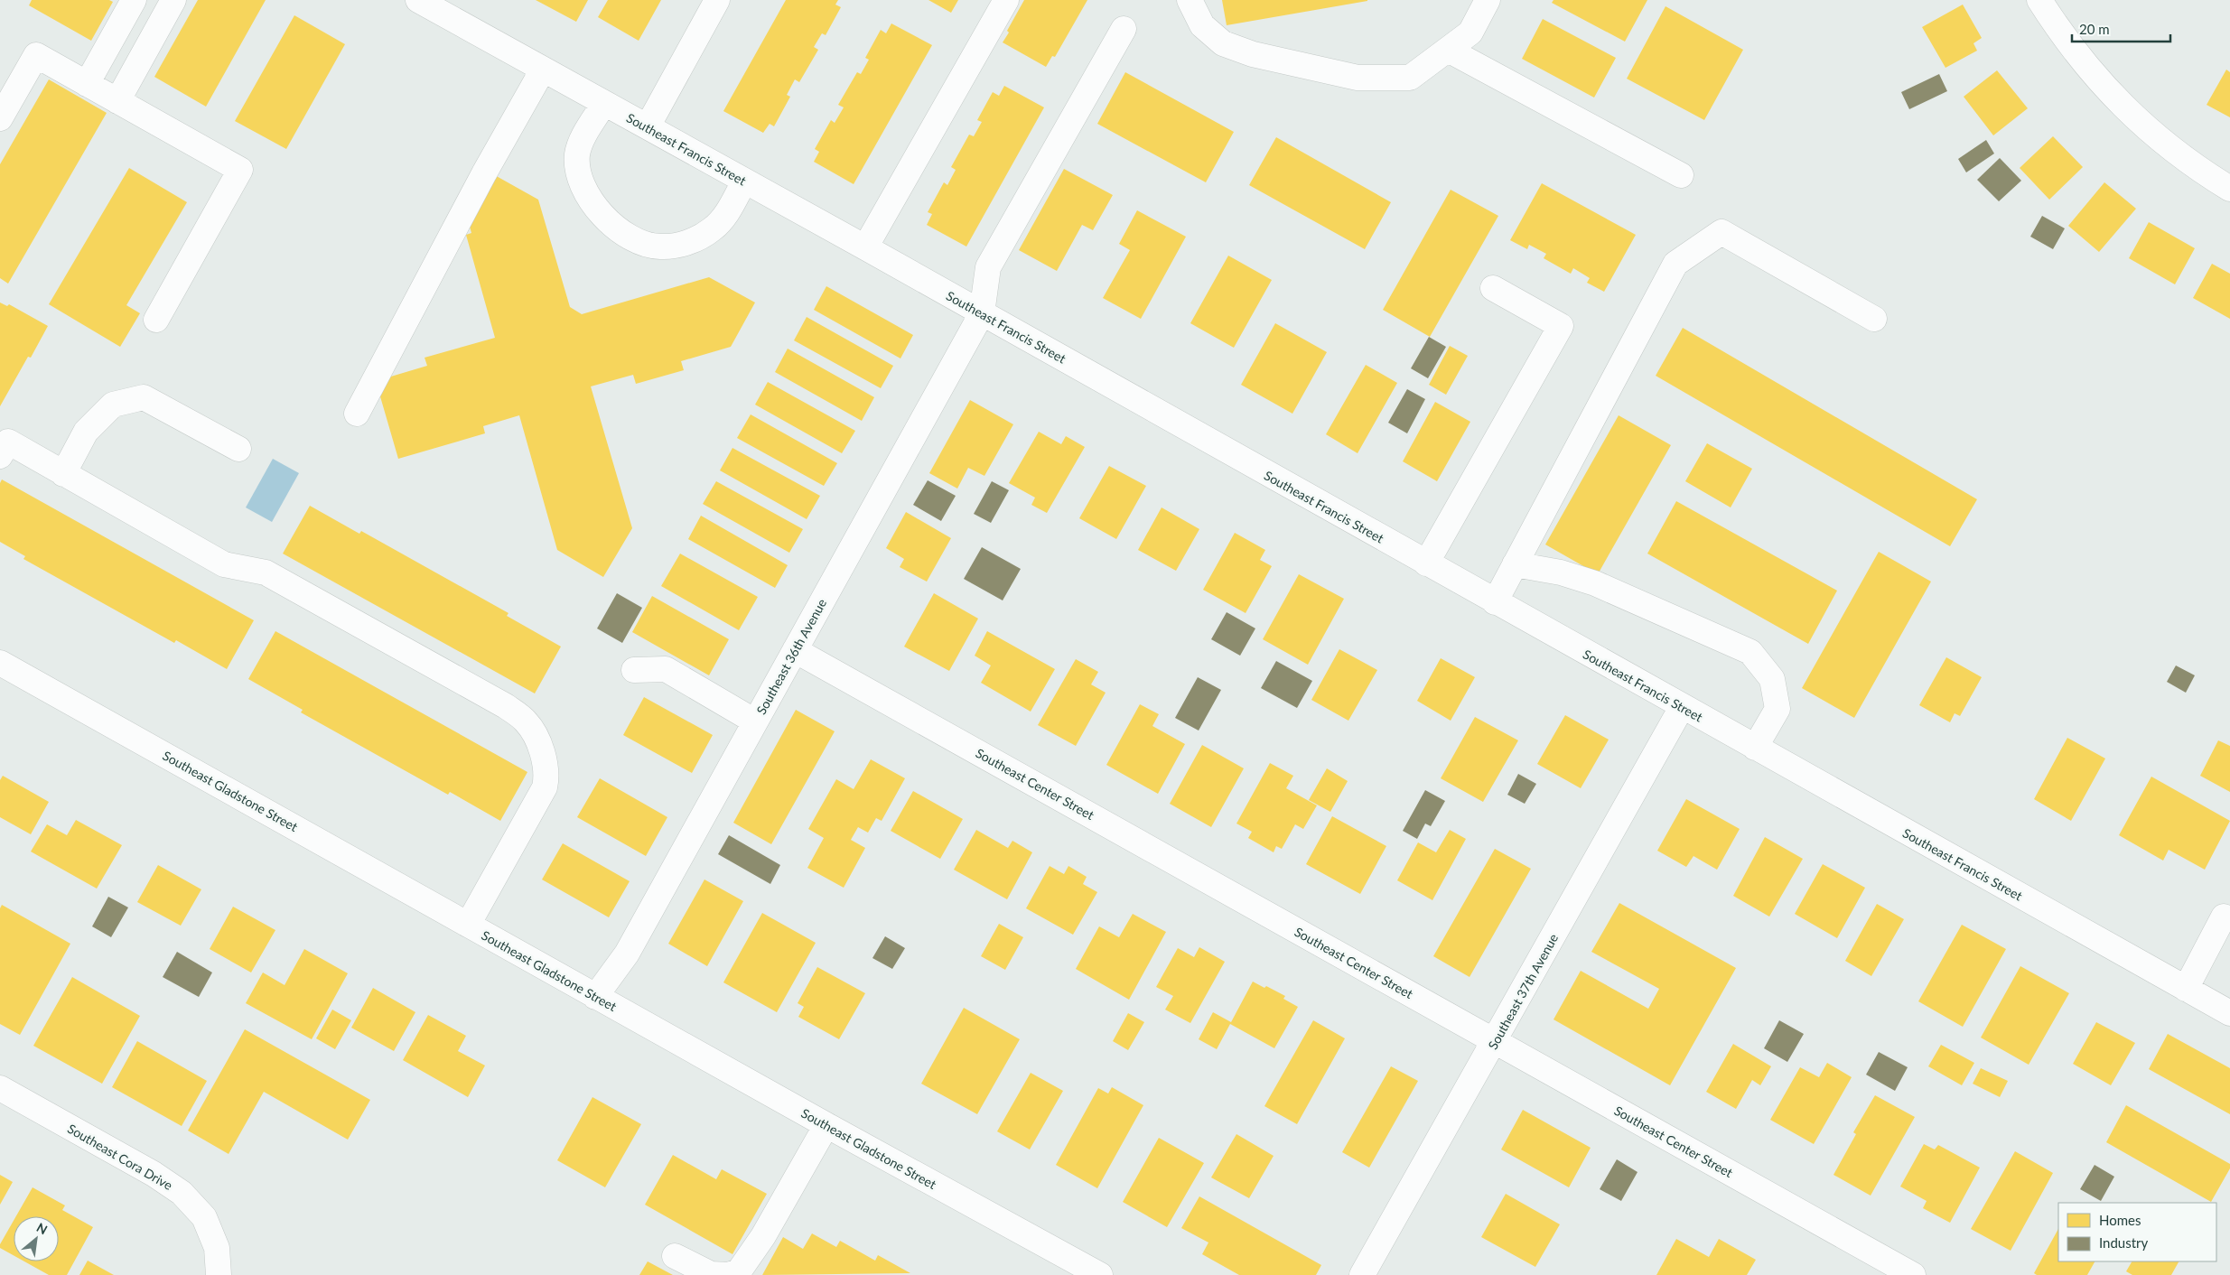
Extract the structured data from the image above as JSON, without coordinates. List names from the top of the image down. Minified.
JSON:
{"streets":{"street":["Southeast Francis Street","Southeast 36th Avenue","Southeast Center Street","Southeast Gladstone Street","Southeast 37th Avenue","Southeast Cora Drive"]},"crossings":[["Southeast Francis Street","Southeast 36th Avenue"],["Southeast Francis Street","Southeast 37th Avenue"],["Southeast 36th Avenue","Southeast Center Street"],["Southeast 36th Avenue","Southeast Gladstone Street"],["Southeast Center Street","Southeast 37th Avenue"]],"legend":["Homes","Industry"],"scale_bar":"20 m","north":"top right"}
